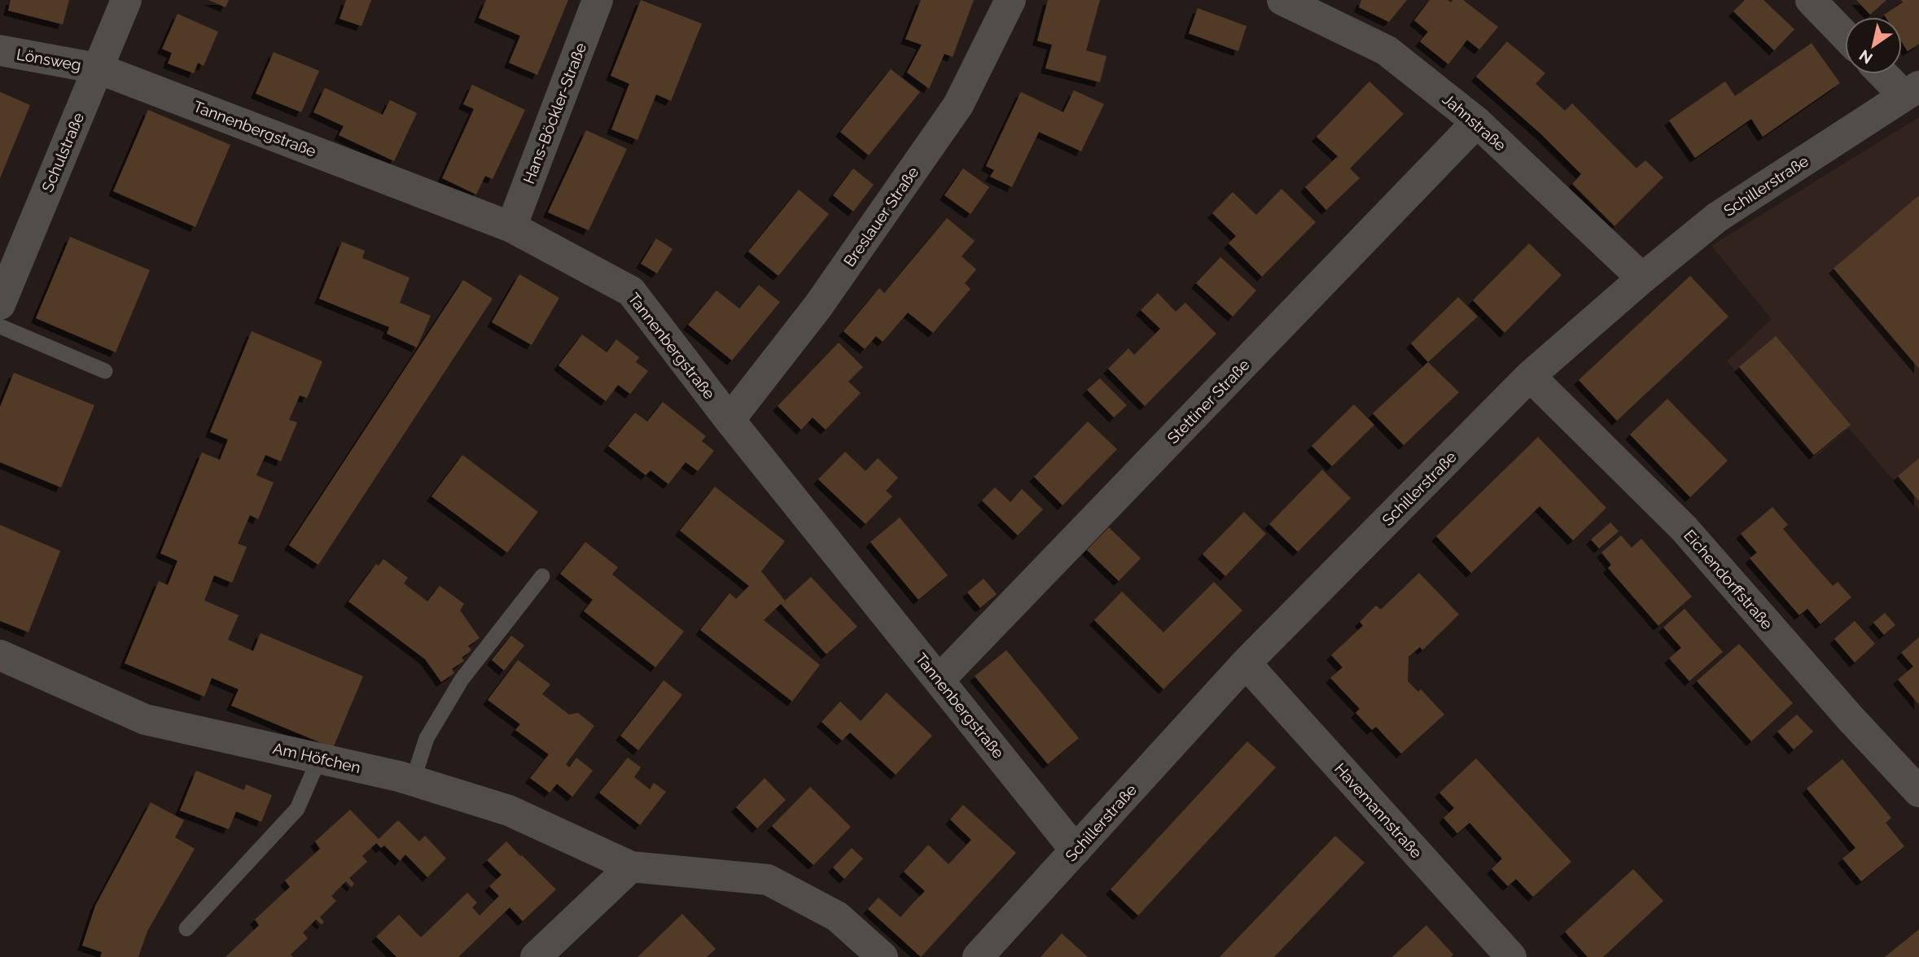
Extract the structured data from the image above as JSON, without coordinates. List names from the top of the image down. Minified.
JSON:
{"streets":{"street":["Lönsweg","Hans-Böckler-Straße","Jahnstraße","Tannenbergstraße","Schulstraße","Schillerstraße","Breslauer Straße","Stettiner Straße","Eichendorffstraße","Am Höfchen","Havemannstraße"]},"crossings":[["Lönsweg","Tannenbergstraße"],["Lönsweg","Schulstraße"],["Hans-Böckler-Straße","Tannenbergstraße"],["Jahnstraße","Schillerstraße"],["Jahnstraße","Stettiner Straße"],["Tannenbergstraße","Schulstraße"],["Tannenbergstraße","Schillerstraße"],["Tannenbergstraße","Breslauer Straße"],["Tannenbergstraße","Stettiner Straße"],["Schillerstraße","Eichendorffstraße"],["Schillerstraße","Havemannstraße"]],"north":"bottom left"}
